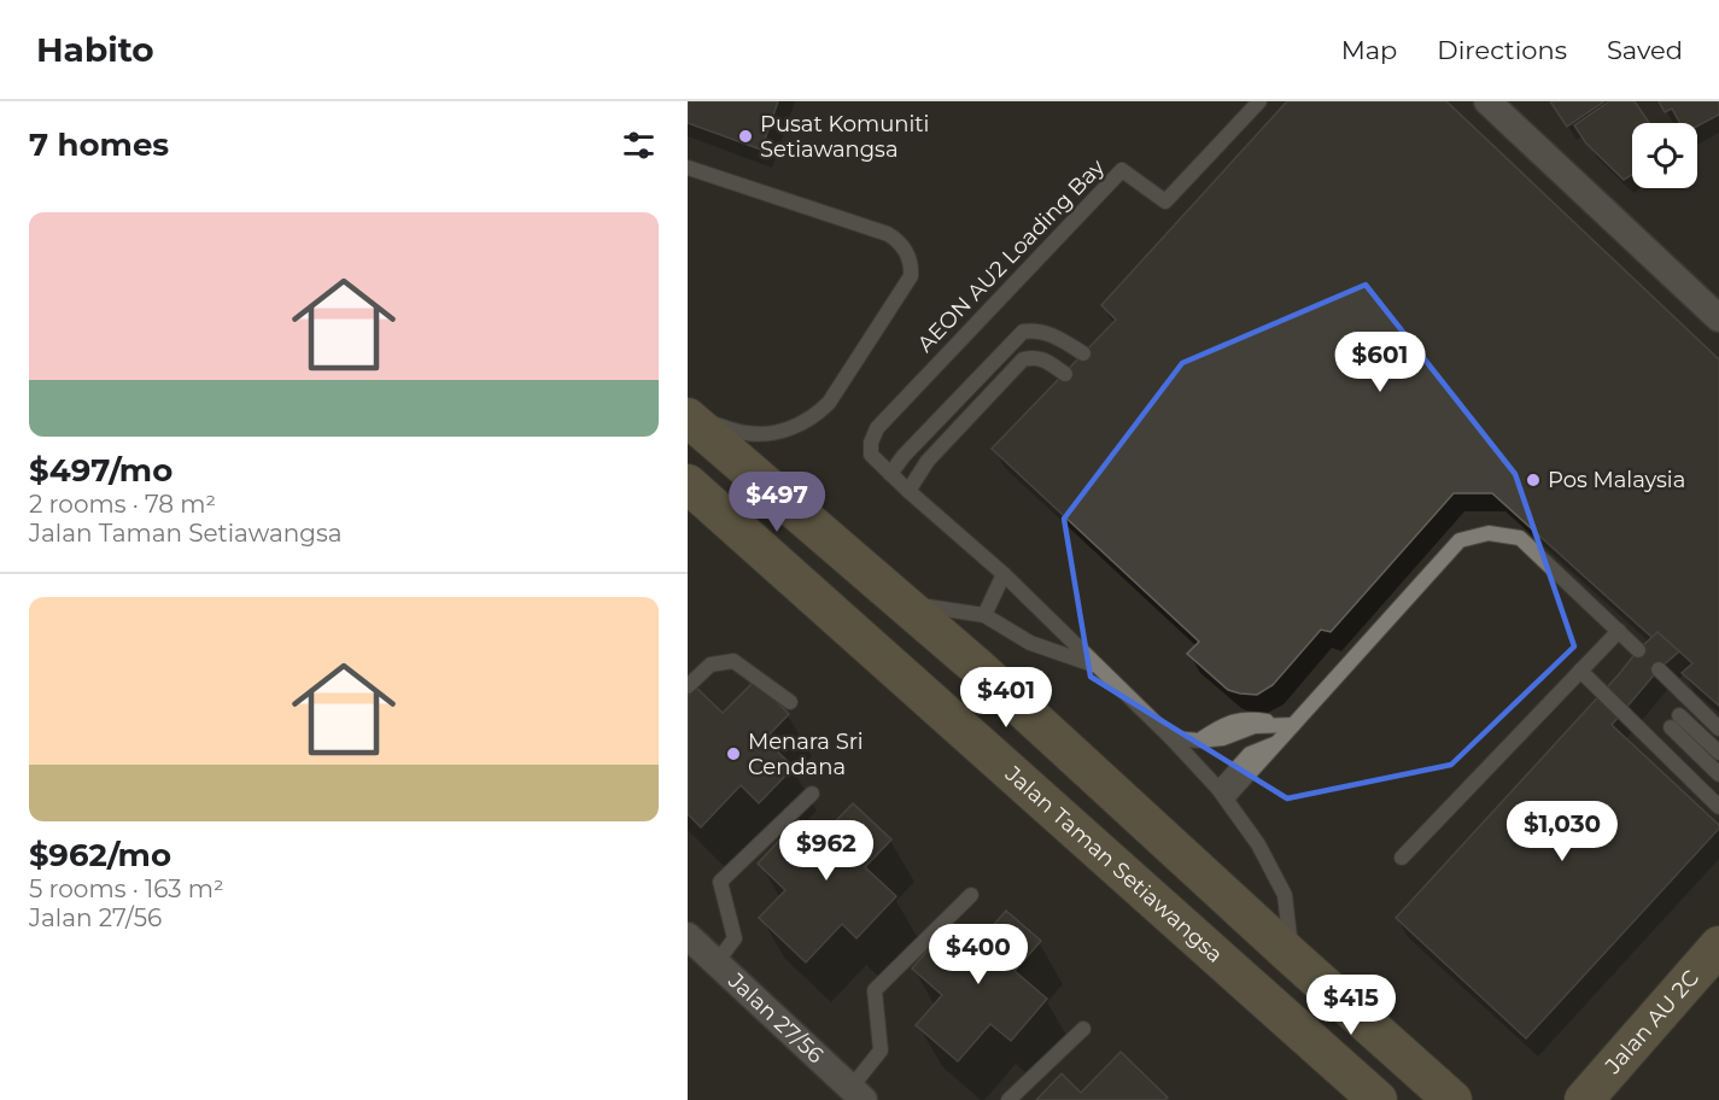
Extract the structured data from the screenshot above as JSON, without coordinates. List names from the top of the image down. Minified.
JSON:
{"streets":{"main road":["Jalan Taman Setiawangsa","Jalan AU 2C"],"street":["Jalan 27/56"],"lane":["AEON AU2 Loading Bay"]},"places":["Pusat Komuniti Setiawangsa","Pos Malaysia","Menara Sri Cendana"],"page":{"header":"Habito","nav":["Map","Directions","Saved"],"heading":"7 homes","list":[{"name":"$497/mo","note":"2 rooms · 78 m² · Jalan Taman Setiawangsa"},{"name":"$962/mo","note":"5 rooms · 163 m² · Jalan 27/56"}],"price":["$601","$497","$401","$1,030","$962","$400","$415"]}}
